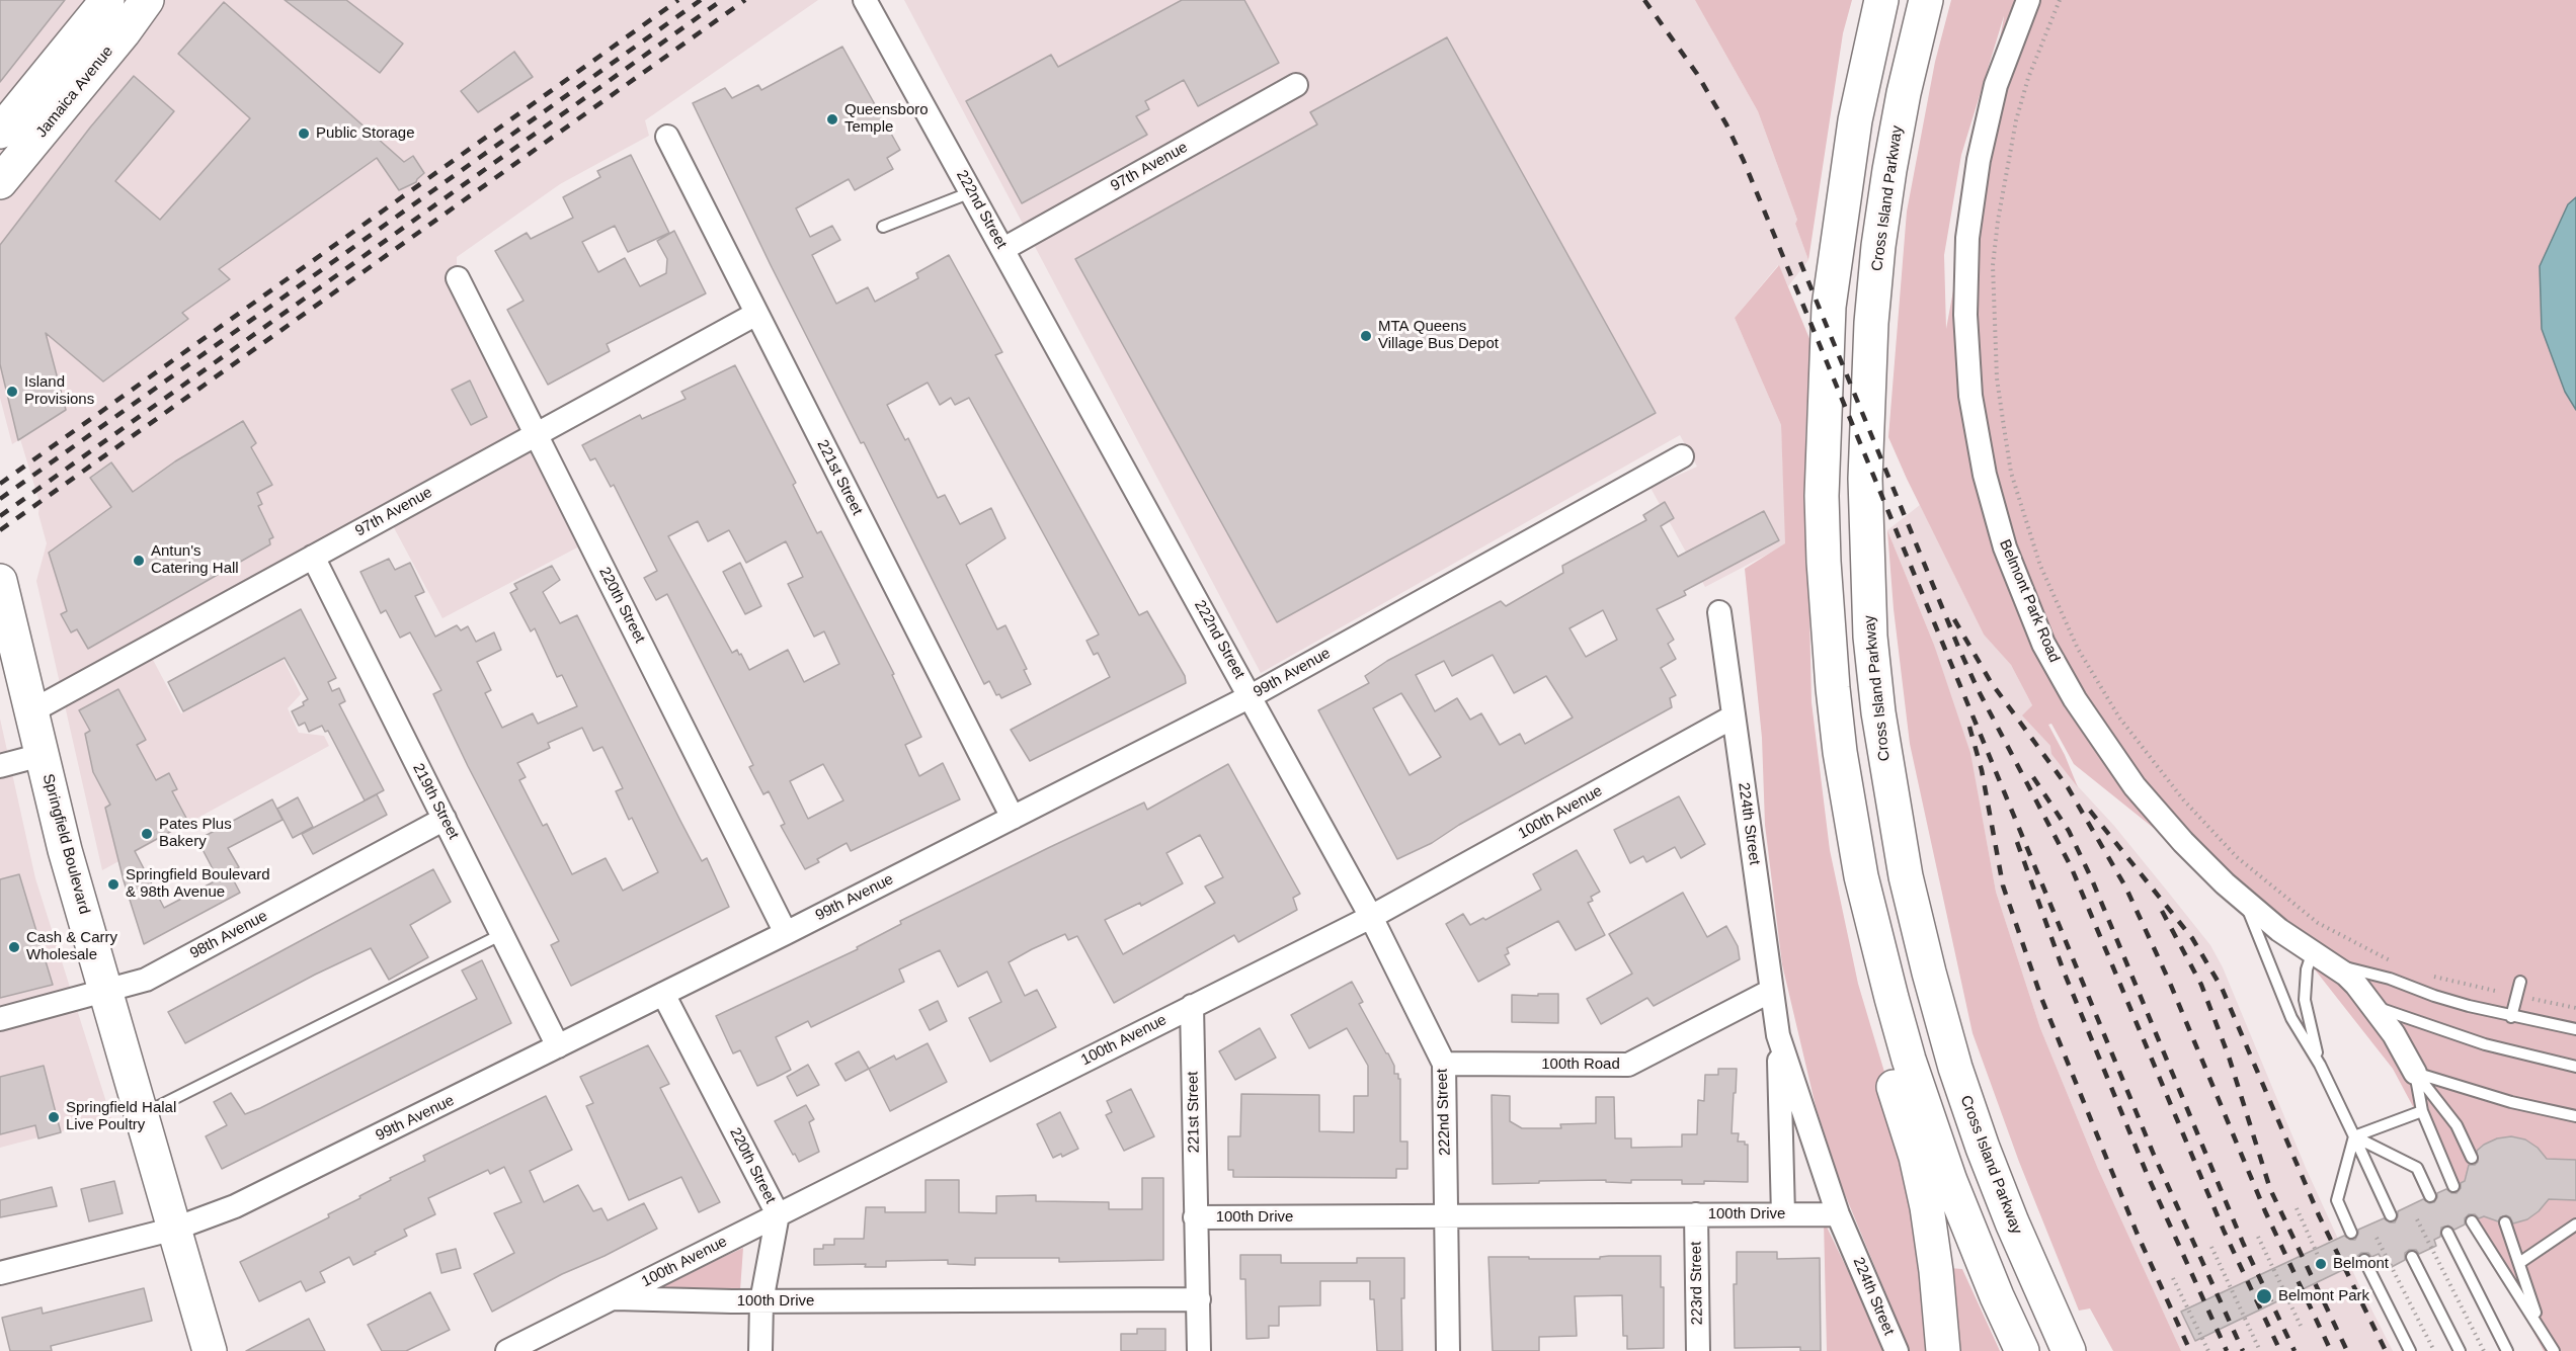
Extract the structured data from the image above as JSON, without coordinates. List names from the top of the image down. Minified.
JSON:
{"streets":{"main road":["Jamaica Avenue","Cross Island Parkway","Springfield Boulevard"],"street":["97th Avenue","222nd Street","221st Street","Belmont Park Road","220th Street","99th Avenue","219th Street","100th Avenue","224th Street","98th Avenue","100th Road","100th Drive","223rd Street"]},"crossings":[["97th Avenue","222nd Street"],["97th Avenue","221st Street"],["97th Avenue","220th Street"],["97th Avenue","219th Street"],["97th Avenue","Springfield Boulevard"],["222nd Street","99th Avenue"],["222nd Street","100th Avenue"],["222nd Street","100th Road"],["222nd Street","100th Drive"],["221st Street","99th Avenue"],["221st Street","100th Avenue"],["221st Street","100th Drive"],["220th Street","99th Avenue"],["220th Street","100th Avenue"],["220th Street","100th Drive"],["99th Avenue","219th Street"],["99th Avenue","Springfield Boulevard"],["219th Street","98th Avenue"],["100th Avenue","224th Street"],["100th Avenue","100th Drive"],["224th Street","100th Road"],["224th Street","100th Drive"],["Springfield Boulevard","98th Avenue"],["100th Drive","223rd Street"]],"places":["Queensboro Temple","Public Storage","MTA Queens Village Bus Depot","Island Provisions","Antun's Catering Hall","Pates Plus Bakery","Springfield Boulevard & 98th Avenue","Cash & Carry Wholesale","Springfield Halal Live Poultry","Belmont","Belmont Park"]}
